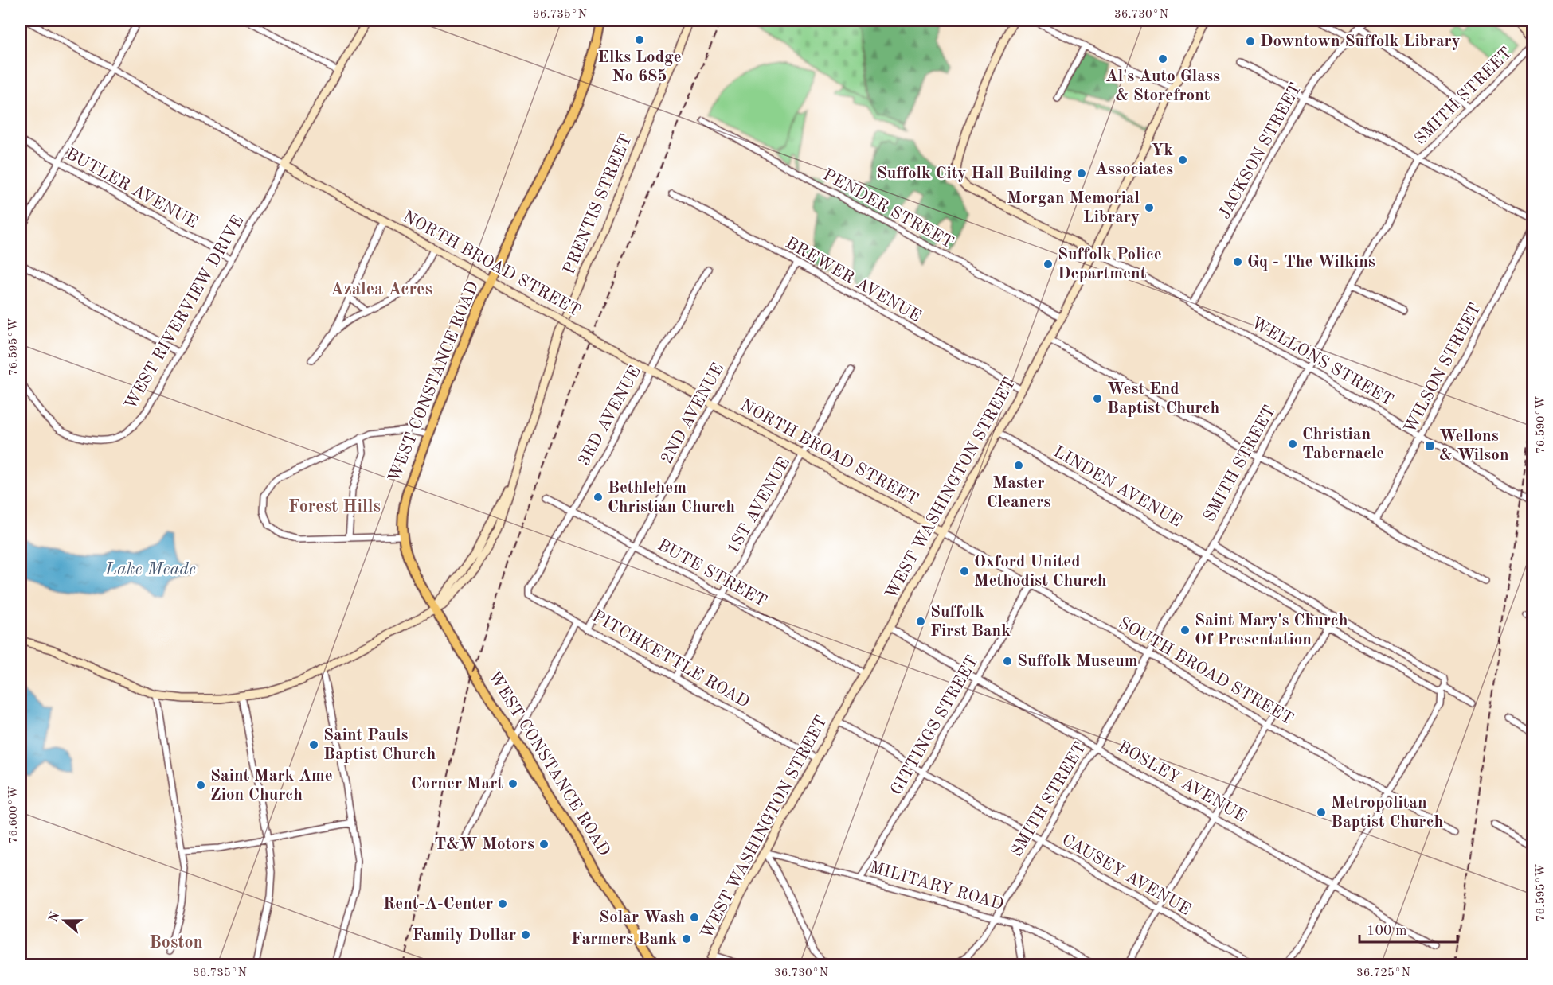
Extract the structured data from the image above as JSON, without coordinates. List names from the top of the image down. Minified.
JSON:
{"streets":{"main road":["WEST CONSTANCE ROAD"],"street":["SMITH STREET","JACKSON STREET","BUTLER AVENUE","PRENTIS STREET","PENDER STREET","NORTH BROAD STREET","BREWER AVENUE","WEST RIVERVIEW DRIVE","WELLONS STREET","WILSON STREET","2ND AVENUE","3RD AVENUE","LINDEN AVENUE","WEST WASHINGTON STREET","1ST AVENUE","BUTE STREET","PITCHKETTLE ROAD","SOUTH BROAD STREET","GITTINGS STREET","BOSLEY AVENUE","CAUSEY AVENUE","MILITARY ROAD"]},"crossings":[["SMITH STREET","WELLONS STREET"],["SMITH STREET","LINDEN AVENUE"],["SMITH STREET","SOUTH BROAD STREET"],["SMITH STREET","BOSLEY AVENUE"],["SMITH STREET","CAUSEY AVENUE"],["SMITH STREET","MILITARY ROAD"],["JACKSON STREET","WELLONS STREET"],["BUTLER AVENUE","WEST RIVERVIEW DRIVE"],["PRENTIS STREET","WEST CONSTANCE ROAD"],["PENDER STREET","WEST WASHINGTON STREET"],["NORTH BROAD STREET","WEST RIVERVIEW DRIVE"],["NORTH BROAD STREET","WEST CONSTANCE ROAD"],["NORTH BROAD STREET","2ND AVENUE"],["NORTH BROAD STREET","3RD AVENUE"],["NORTH BROAD STREET","WEST WASHINGTON STREET"],["NORTH BROAD STREET","1ST AVENUE"],["NORTH BROAD STREET","SOUTH BROAD STREET"],["BREWER AVENUE","2ND AVENUE"],["BREWER AVENUE","WEST WASHINGTON STREET"],["WELLONS STREET","WILSON STREET"],["WELLONS STREET","WEST WASHINGTON STREET"],["2ND AVENUE","BUTE STREET"],["2ND AVENUE","PITCHKETTLE ROAD"],["3RD AVENUE","BUTE STREET"],["3RD AVENUE","PITCHKETTLE ROAD"],["LINDEN AVENUE","WEST WASHINGTON STREET"],["WEST WASHINGTON STREET","BUTE STREET"],["WEST WASHINGTON STREET","PITCHKETTLE ROAD"],["WEST WASHINGTON STREET","SOUTH BROAD STREET"],["WEST WASHINGTON STREET","BOSLEY AVENUE"],["WEST WASHINGTON STREET","CAUSEY AVENUE"],["WEST WASHINGTON STREET","MILITARY ROAD"],["1ST AVENUE","BUTE STREET"],["1ST AVENUE","PITCHKETTLE ROAD"],["SOUTH BROAD STREET","GITTINGS STREET"],["GITTINGS STREET","BOSLEY AVENUE"],["GITTINGS STREET","CAUSEY AVENUE"],["GITTINGS STREET","MILITARY ROAD"]],"districts":["Azalea Acres","Forest Hills","Boston"],"water":["Lake Meade"],"places":{"other":["Elks Lodge No 685","Downtown Suffolk Library","Al's Auto Glass & Storefront","Yk Associates","Suffolk City Hall Building","Morgan Memorial Library","Gq - The Wilkins","Suffolk Police Department","West End Baptist Church","Christian Tabernacle","Master Cleaners","Bethlehem Christian Church","Oxford United Methodist Church","Suffolk First Bank","Saint Mary's Church Of Presentation","Suffolk Museum","Saint Pauls Baptist Church","Corner Mart","Saint Mark Ame Zion Church","Metropolitan Baptist Church","T&W Motors","Rent-A-Center","Solar Wash","Family Dollar","Farmers Bank"],"transit":["Wellons & Wilson"]},"scale_bar":"100 m","north":"left","coordinates":["36.735°N","36.730°N","76.595°W","76.590°W","76.600°W","36.725°N"]}
